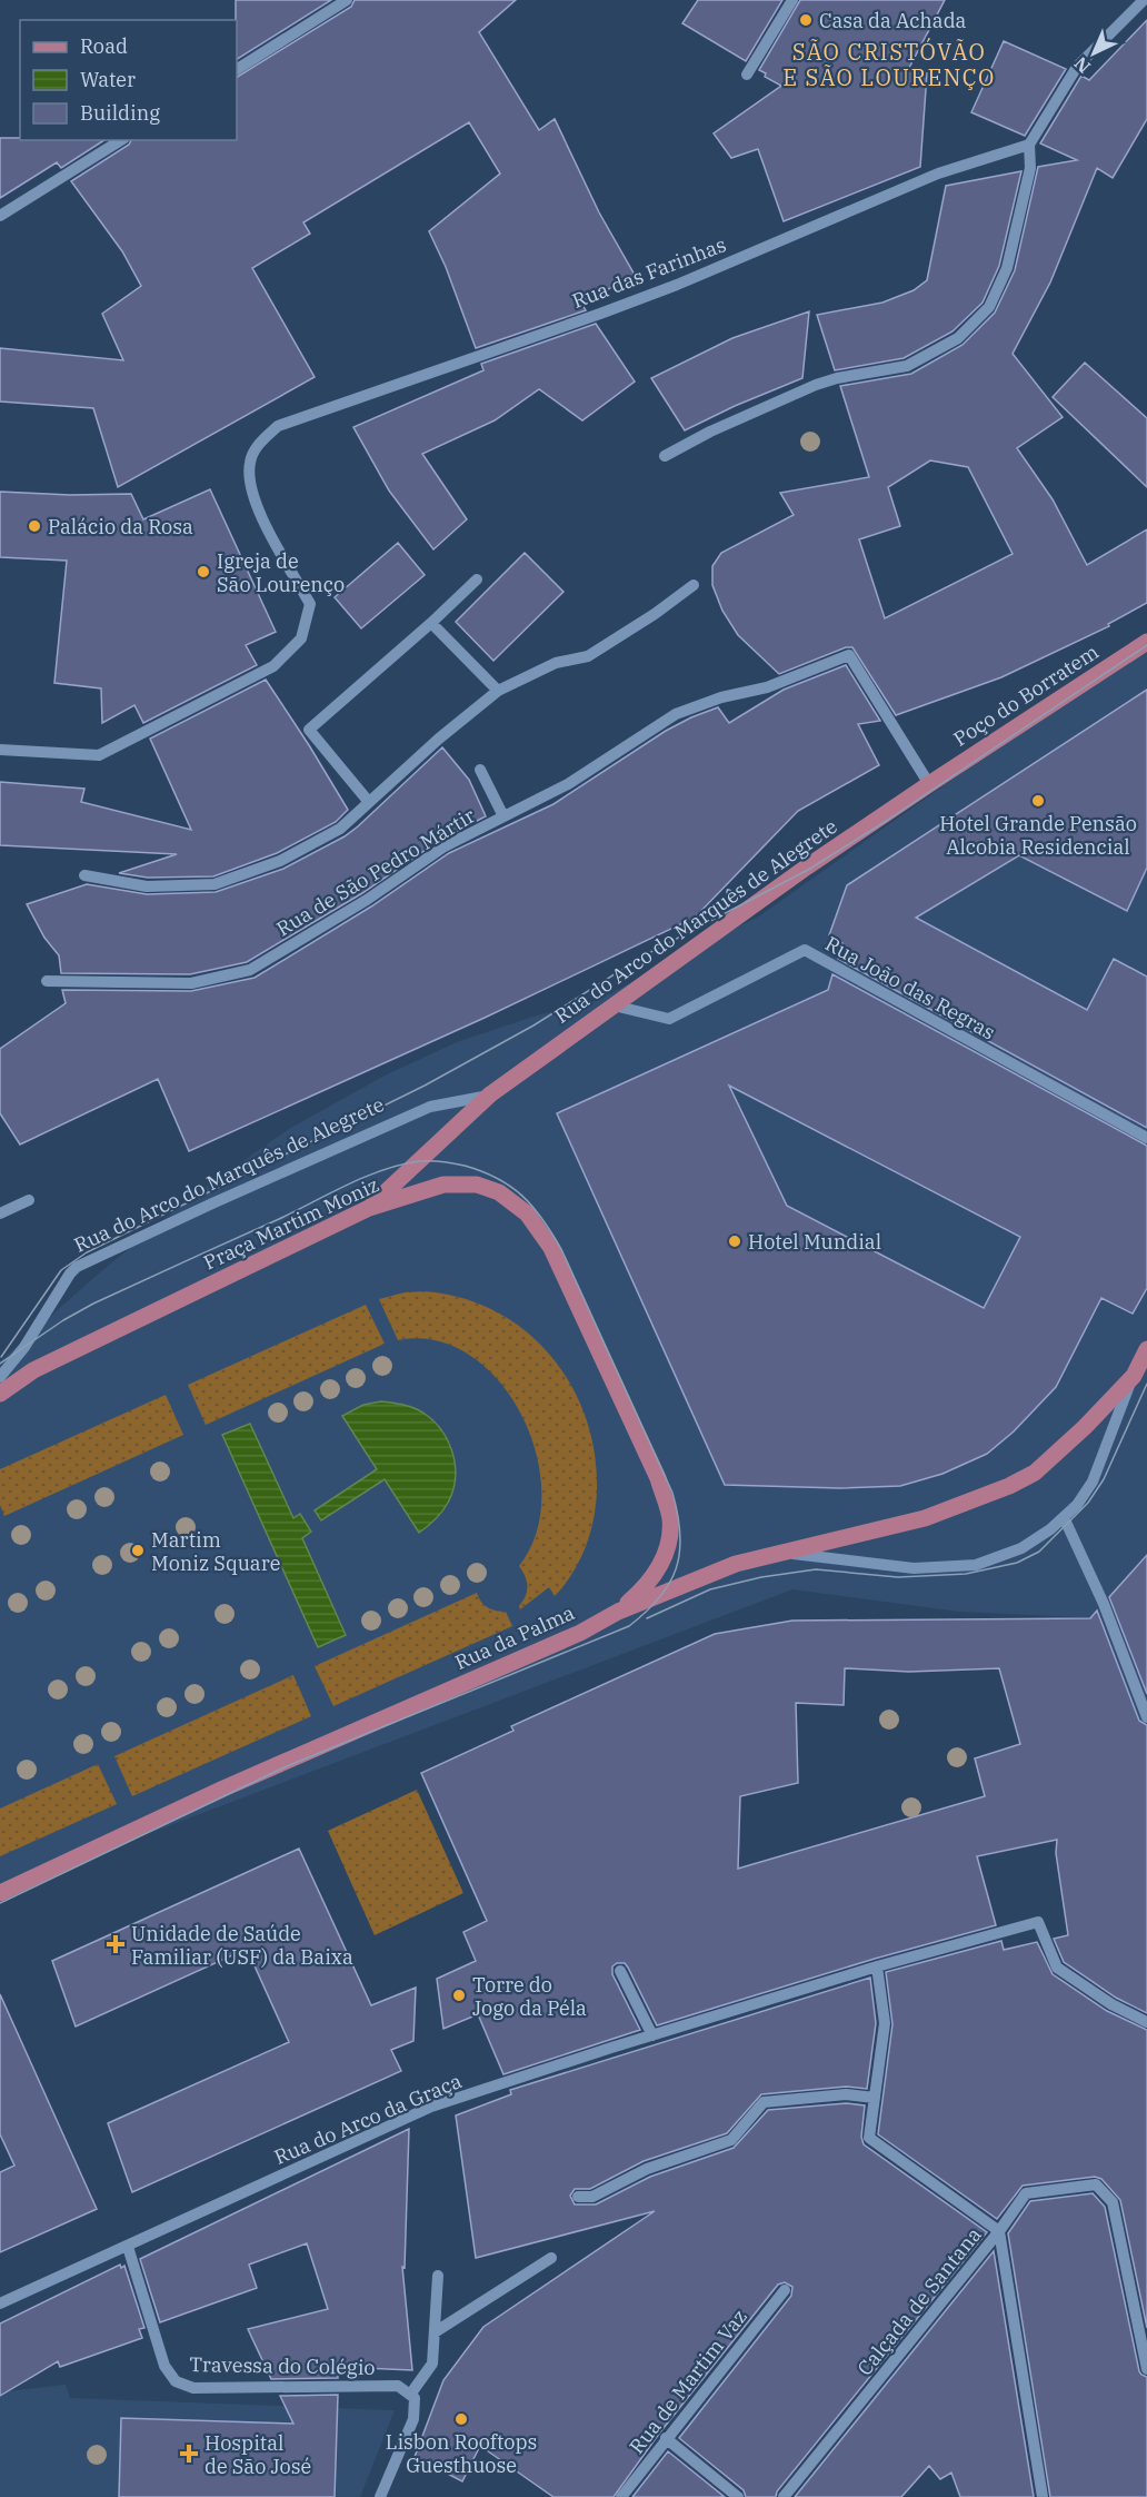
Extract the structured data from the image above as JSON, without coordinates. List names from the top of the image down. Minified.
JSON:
{"streets":{"main road":["Poço do Borratem","Rua do Arco do Marquês de Alegrete","Praça Martim Moniz","Rua da Palma"],"street":["Rua das Farinhas","Rua de São Pedro Mártir","Rua João das Regras","Rua do Arco da Graça","Calçada de Santana","Travessa do Colégio","Rua de Martim Vaz"]},"crossings":[["Poço do Borratem","Rua de São Pedro Mártir"],["Poço do Borratem","Rua do Arco do Marquês de Alegrete"],["Rua de São Pedro Mártir","Rua do Arco do Marquês de Alegrete"],["Rua do Arco do Marquês de Alegrete","Rua João das Regras"],["Rua do Arco do Marquês de Alegrete","Praça Martim Moniz"],["Praça Martim Moniz","Rua da Palma"],["Rua do Arco da Graça","Calçada de Santana"],["Rua do Arco da Graça","Travessa do Colégio"]],"districts":["SÃO CRISTÓVÃO E SÃO LOURENÇO"],"places":{"other":["Casa da Achada","Palácio da Rosa","Igreja de São Lourenço","Hotel Grande Pensão Alcobia Residencial","Hotel Mundial","Martim Moniz Square","Torre do Jogo da Péla","Lisbon Rooftops Guesthuose"],"health":["Unidade de Saúde Familiar (USF) da Baixa","Hospital de São José"]},"legend":["Road","Water","Building"],"north":"bottom left"}
